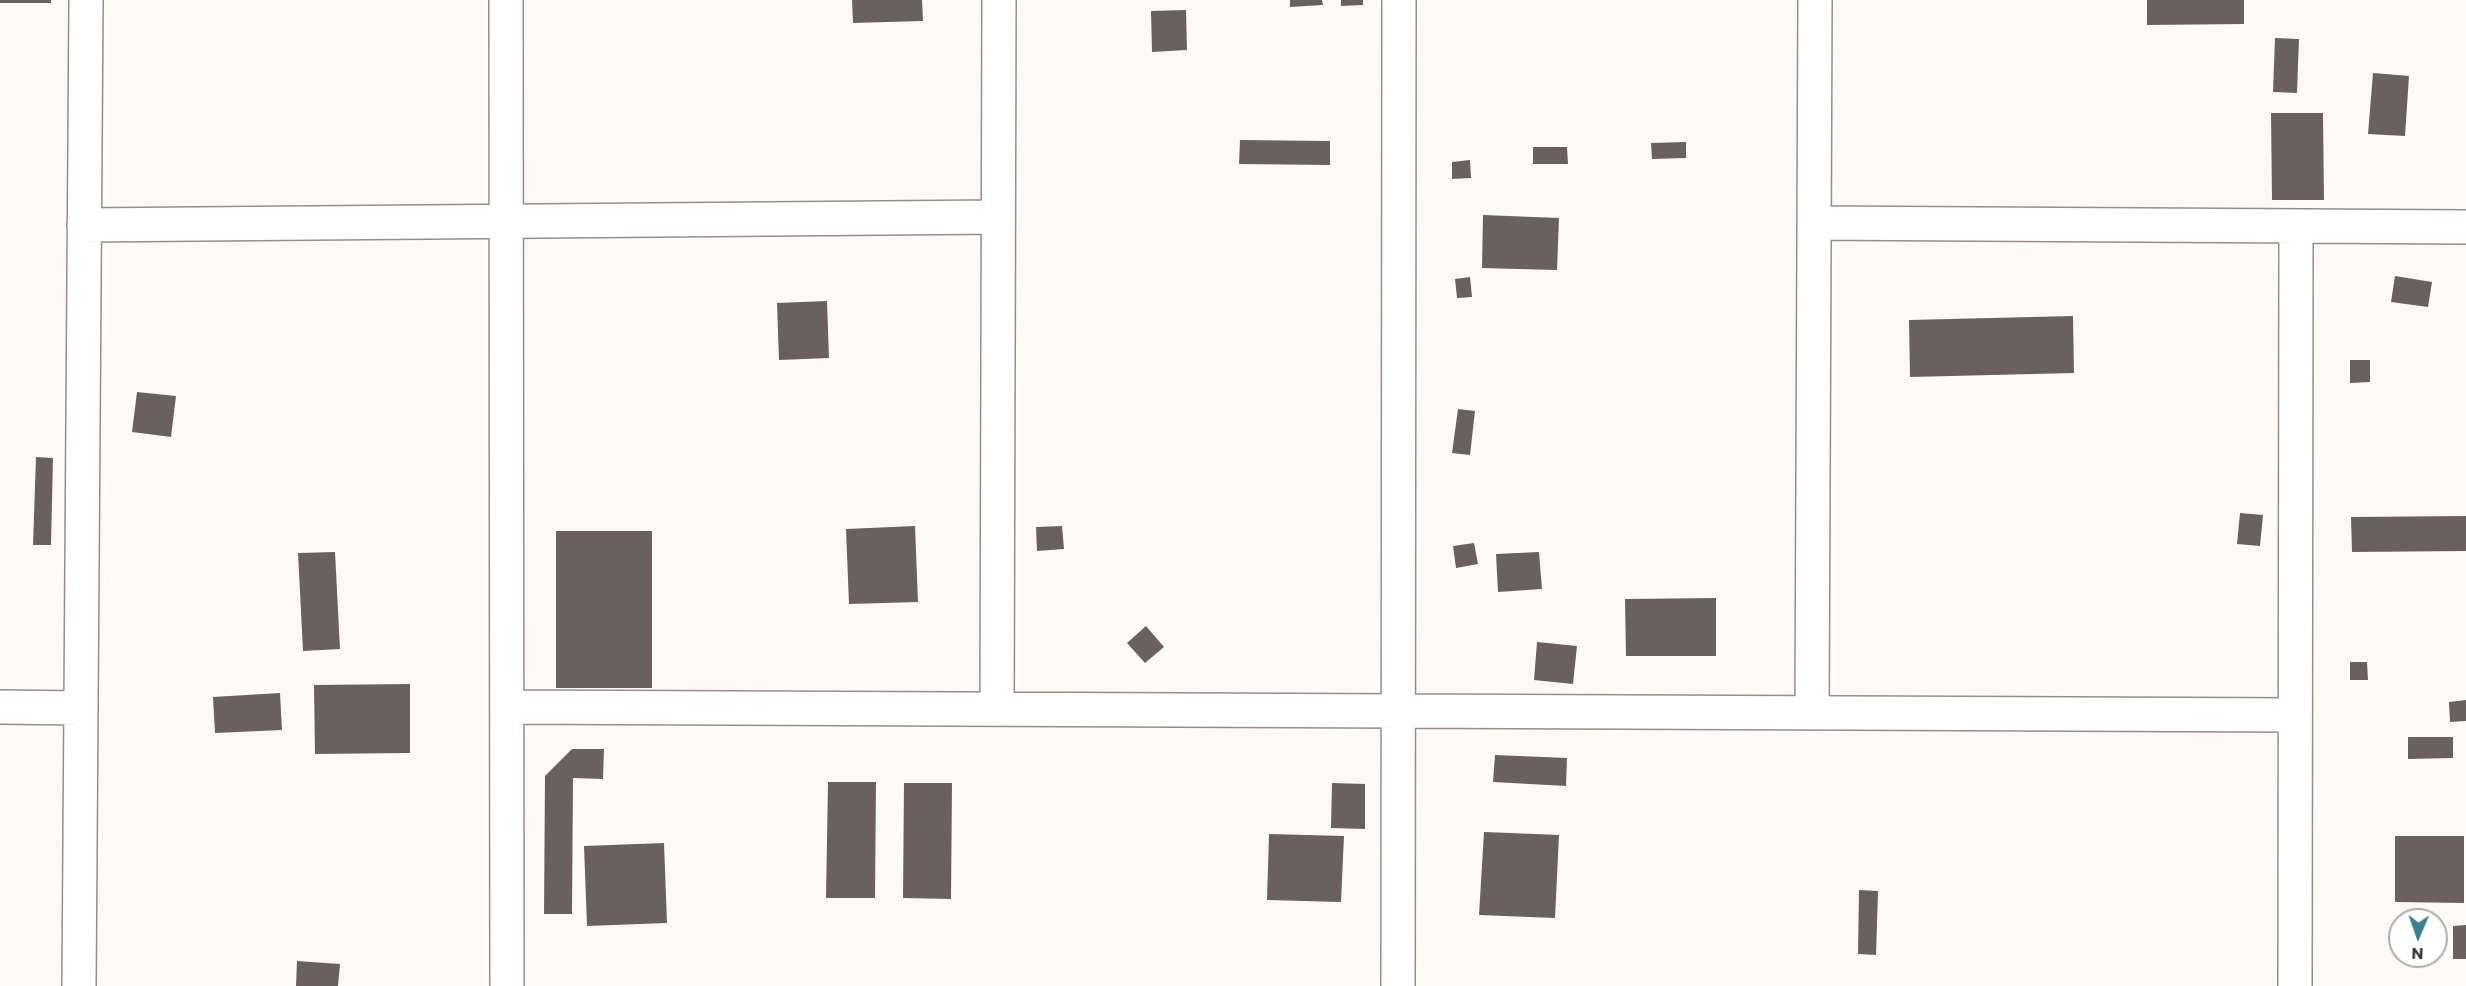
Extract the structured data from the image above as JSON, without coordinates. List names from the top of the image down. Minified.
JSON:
{"north":"bottom"}
